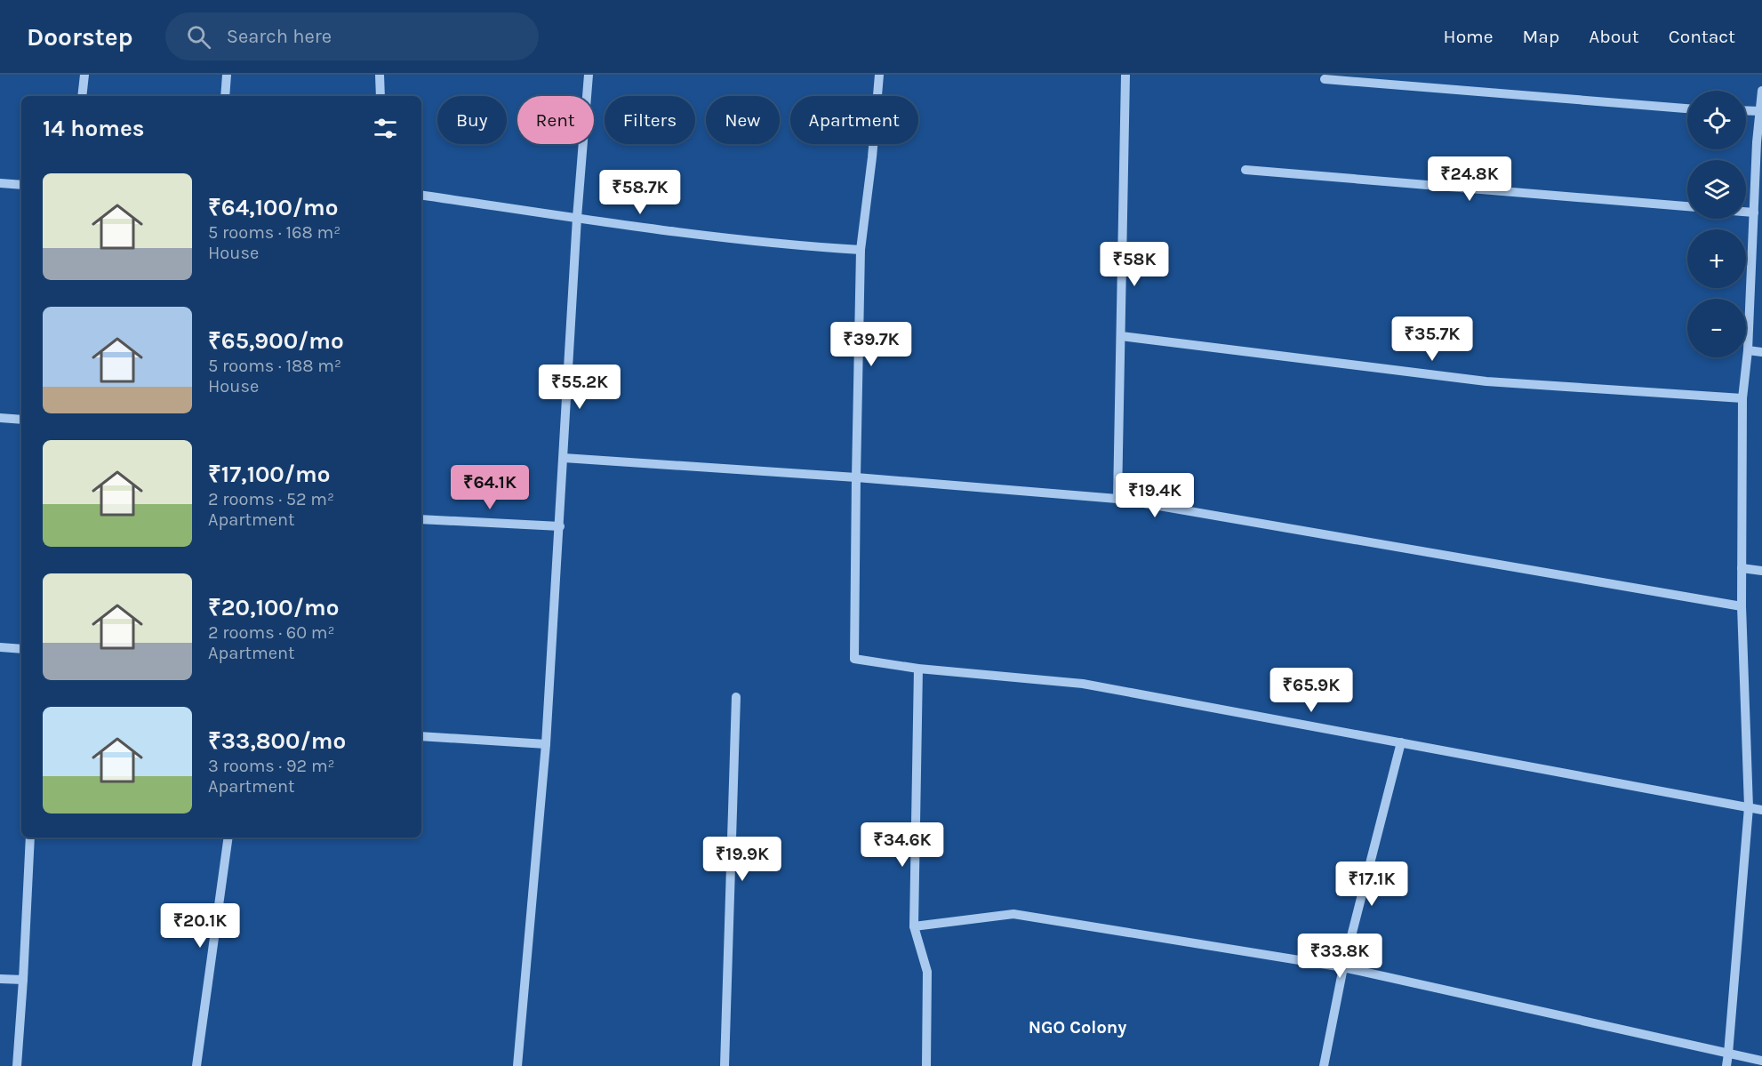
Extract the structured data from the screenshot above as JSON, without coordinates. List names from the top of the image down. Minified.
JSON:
{"districts":["NGO Colony"],"page":{"header":"Doorstep","search":"Search here","nav":["Home","Map","About","Contact"],"map_buttons":["+","−"],"chip":["Buy","Rent","Filters","New","Apartment"],"heading":"14 homes","price":["₹24.8K","₹58.7K","₹58K","₹35.7K","₹39.7K","₹55.2K","₹64.1K","₹19.4K","₹65.9K","₹34.6K","₹19.9K","₹17.1K","₹20.1K","₹33.8K"],"list":[{"name":"₹64,100/mo","note":"5 rooms · 168 m² · House"},{"name":"₹65,900/mo","note":"5 rooms · 188 m² · House"},{"name":"₹17,100/mo","note":"2 rooms · 52 m² · Apartment"},{"name":"₹20,100/mo","note":"2 rooms · 60 m² · Apartment"},{"name":"₹33,800/mo","note":"3 rooms · 92 m² · Apartment"}]}}
